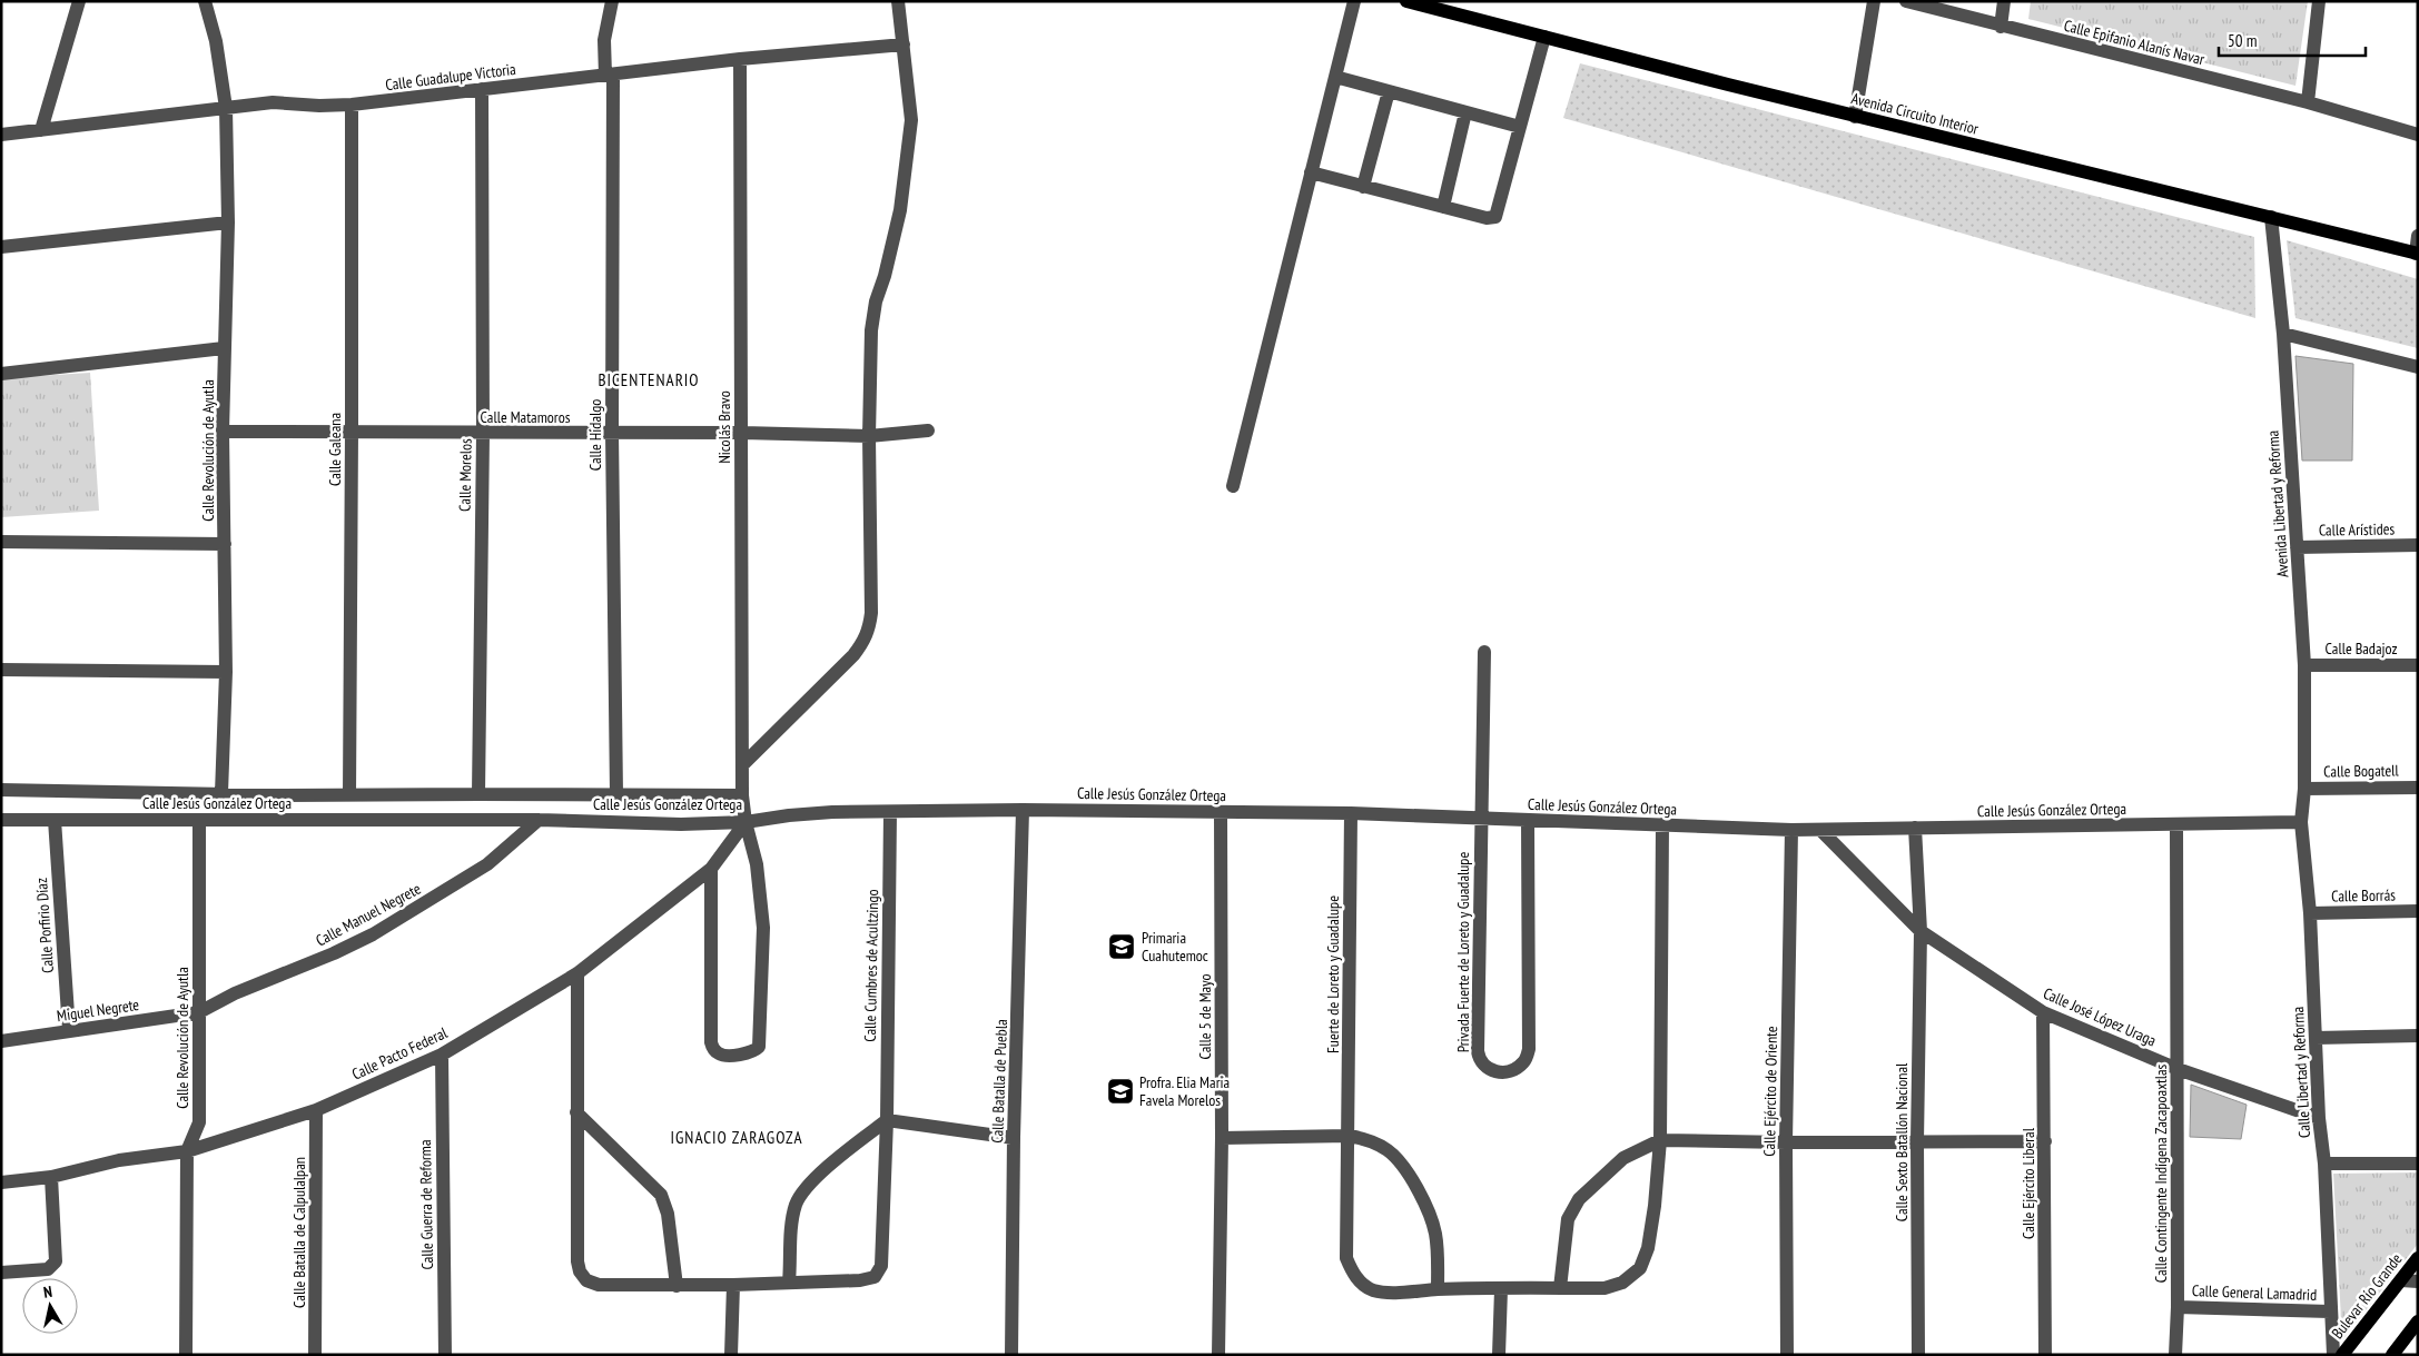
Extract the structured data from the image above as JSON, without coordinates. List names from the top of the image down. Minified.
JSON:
{"streets":{"main road":["Avenida Circuito Interior","Bulevar Río Grande"],"street":["Calle Epifanio Alanís Navar","Calle Guadalupe Victoria","Calle Matamoros","Nicolás Bravo","Calle Hidalgo","Calle Galeana","Calle Revolución de Ayutla","Calle Morelos","Avenida Libertad y Reforma","Calle Arístides","Calle Badajoz","Calle Bogatell","Calle Jesús González Ortega","Calle Borrás","Calle Manuel Negrete","Calle Porfirio Díaz","Privada Fuerte de Loreto y Guadalupe","Calle Cumbres de Acultzingo","Fuerte de Loreto y Guadalupe","Miguel Negrete","Calle 5 de Mayo","Calle José López Uraga","Calle Pacto Federal","Calle Libertad y Reforma","Calle Batalla de Puebla","Calle Ejército de Oriente","Calle Sexto Batallón Nacional","Calle Contingente Indígena Zacapoaxtlas","Calle Ejército Liberal","Calle Guerra de Reforma","Calle Batalla de Calpulalpan","Calle General Lamadrid"]},"crossings":[["Calle Guadalupe Victoria","Nicolás Bravo"],["Calle Guadalupe Victoria","Calle Hidalgo"],["Calle Guadalupe Victoria","Calle Galeana"],["Calle Guadalupe Victoria","Calle Revolución de Ayutla"],["Calle Guadalupe Victoria","Calle Morelos"],["Avenida Circuito Interior","Avenida Libertad y Reforma"],["Calle Matamoros","Nicolás Bravo"],["Calle Matamoros","Calle Hidalgo"],["Calle Matamoros","Calle Galeana"],["Calle Matamoros","Calle Revolución de Ayutla"],["Calle Matamoros","Calle Morelos"],["Nicolás Bravo","Calle Jesús González Ortega"],["Nicolás Bravo","Calle Pacto Federal"],["Calle Hidalgo","Calle Jesús González Ortega"],["Calle Galeana","Calle Jesús González Ortega"],["Calle Revolución de Ayutla","Calle Jesús González Ortega"],["Calle Revolución de Ayutla","Calle Manuel Negrete"],["Calle Revolución de Ayutla","Miguel Negrete"],["Calle Revolución de Ayutla","Calle Pacto Federal"],["Calle Morelos","Calle Jesús González Ortega"],["Avenida Libertad y Reforma","Calle Arístides"],["Avenida Libertad y Reforma","Calle Badajoz"],["Avenida Libertad y Reforma","Calle Bogatell"],["Avenida Libertad y Reforma","Calle Libertad y Reforma"],["Calle Bogatell","Calle Libertad y Reforma"],["Calle Jesús González Ortega","Calle Manuel Negrete"],["Calle Jesús González Ortega","Calle Porfirio Díaz"],["Calle Jesús González Ortega","Privada Fuerte de Loreto y Guadalupe"],["Calle Jesús González Ortega","Calle Cumbres de Acultzingo"],["Calle Jesús González Ortega","Fuerte de Loreto y Guadalupe"],["Calle Jesús González Ortega","Calle 5 de Mayo"],["Calle Jesús González Ortega","Calle José López Uraga"],["Calle Jesús González Ortega","Calle Pacto Federal"],["Calle Jesús González Ortega","Calle Libertad y Reforma"],["Calle Jesús González Ortega","Calle Batalla de Puebla"],["Calle Jesús González Ortega","Calle Ejército de Oriente"],["Calle Jesús González Ortega","Calle Sexto Batallón Nacional"],["Calle Jesús González Ortega","Calle Contingente Indígena Zacapoaxtlas"],["Calle Borrás","Calle Libertad y Reforma"],["Calle Manuel Negrete","Miguel Negrete"],["Calle Porfirio Díaz","Miguel Negrete"],["Calle Cumbres de Acultzingo","Calle Pacto Federal"],["Calle José López Uraga","Calle Libertad y Reforma"],["Calle José López Uraga","Calle Sexto Batallón Nacional"],["Calle José López Uraga","Calle Contingente Indígena Zacapoaxtlas"],["Calle José López Uraga","Calle Ejército Liberal"],["Calle Pacto Federal","Calle Guerra de Reforma"],["Calle Pacto Federal","Calle Batalla de Calpulalpan"],["Calle Libertad y Reforma","Calle General Lamadrid"],["Calle Contingente Indígena Zacapoaxtlas","Calle General Lamadrid"]],"districts":["BICENTENARIO","IGNACIO ZARAGOZA"],"places":{"school or university":["Primaria Cuahutemoc","Profra. Elia Maria Favela Morelos"]},"scale_bar":"50 m","north":"top"}
